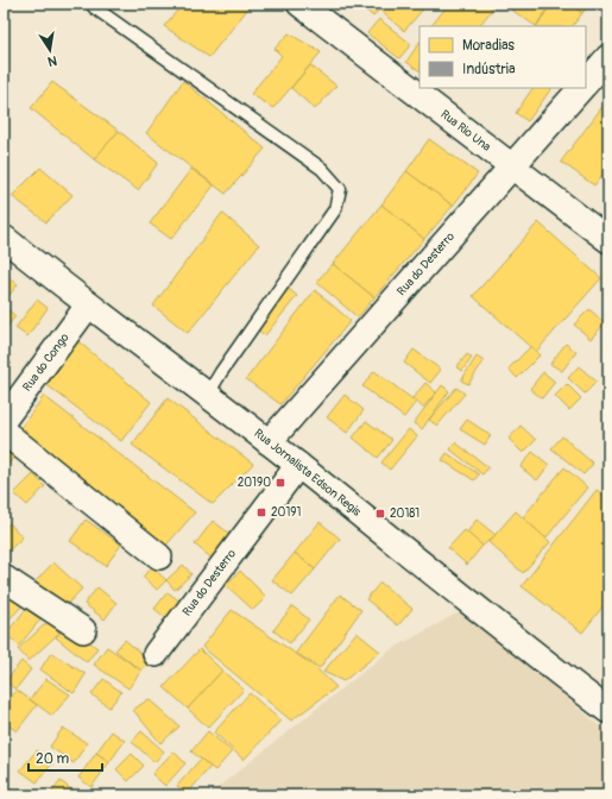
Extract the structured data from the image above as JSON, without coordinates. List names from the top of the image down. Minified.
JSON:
{"streets":{"street":["Rua Rio Una","Rua do Desterro","Rua do Congo","Rua Jornalista Edson Regis"]},"crossings":[["Rua Rio Una","Rua do Desterro"],["Rua do Desterro","Rua Jornalista Edson Regis"],["Rua do Congo","Rua Jornalista Edson Regis"]],"places":{"transit":["20190","20191","20181"]},"legend":["Moradias","Indústria"],"scale_bar":"20 m","north":"bottom"}
